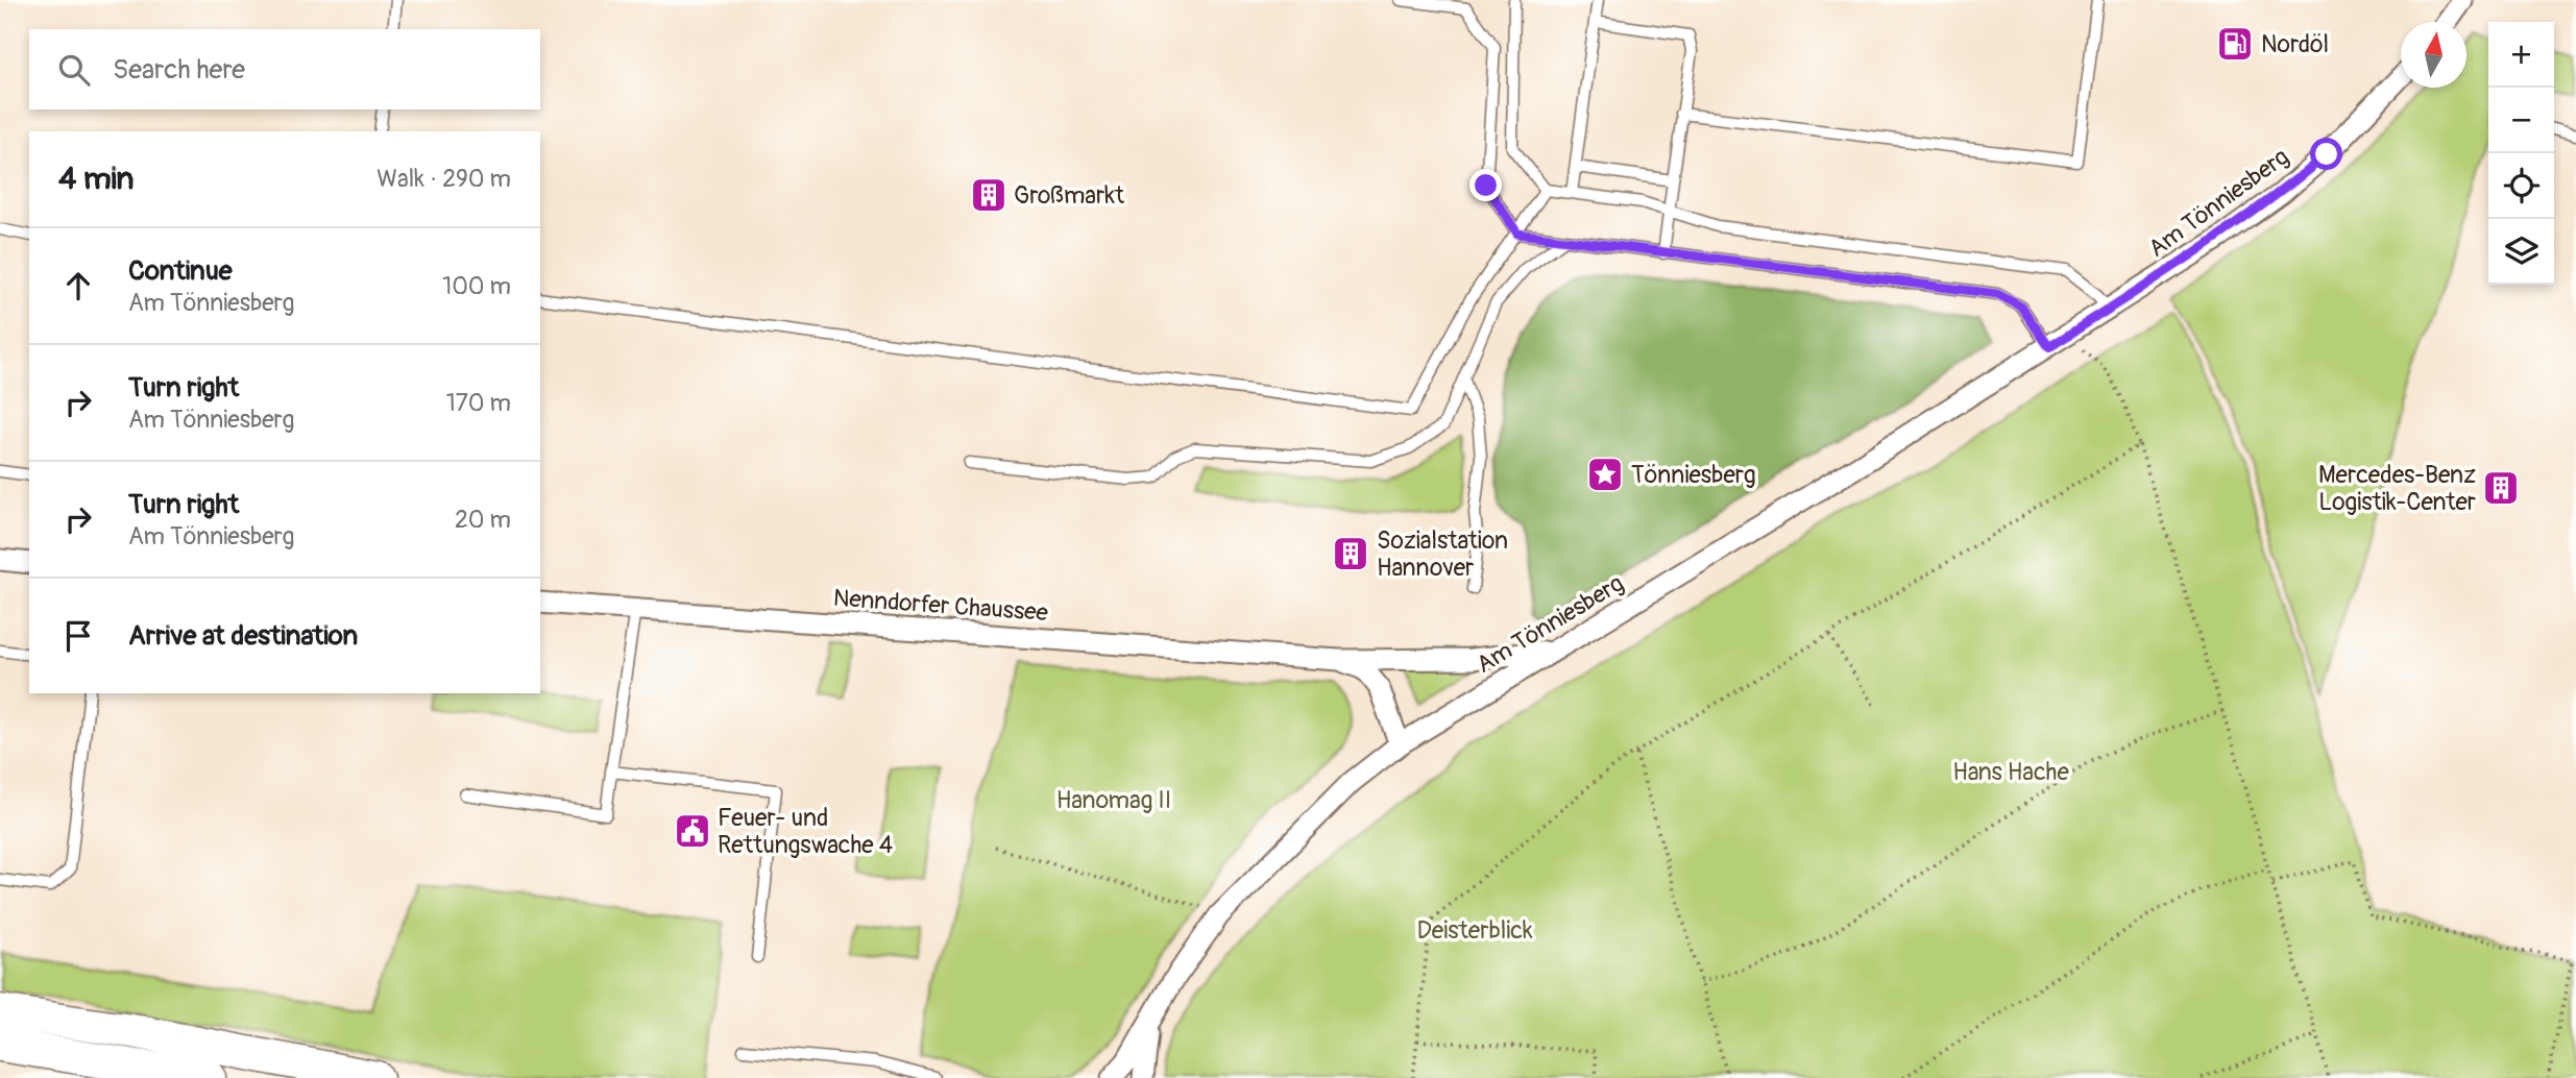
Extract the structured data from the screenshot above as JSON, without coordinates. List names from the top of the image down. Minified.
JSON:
{"streets":{"street":["Am Tönniesberg","Nenndorfer Chaussee"]},"crossings":[["Am Tönniesberg","Nenndorfer Chaussee"]],"parks":["Hans Hache","Hanomag II","Deisterblick"],"places":{"fuel station":["Nordöl"],"building":["Großmarkt","Mercedes-Benz Logistik-Center","Sozialstation Hannover"],"place":["Tönniesberg"],"public building":["Feuer- und Rettungswache 4"]},"north":"top","page":{"map_buttons":["+","−"],"search":"Search here","heading":["4 min","Walk · 290 m"],"list":[["Continue","Am Tönniesberg","100 m"],["Turn right","Am Tönniesberg","170 m"],["Turn right","Am Tönniesberg","20 m"],"Arrive at destination"]}}
